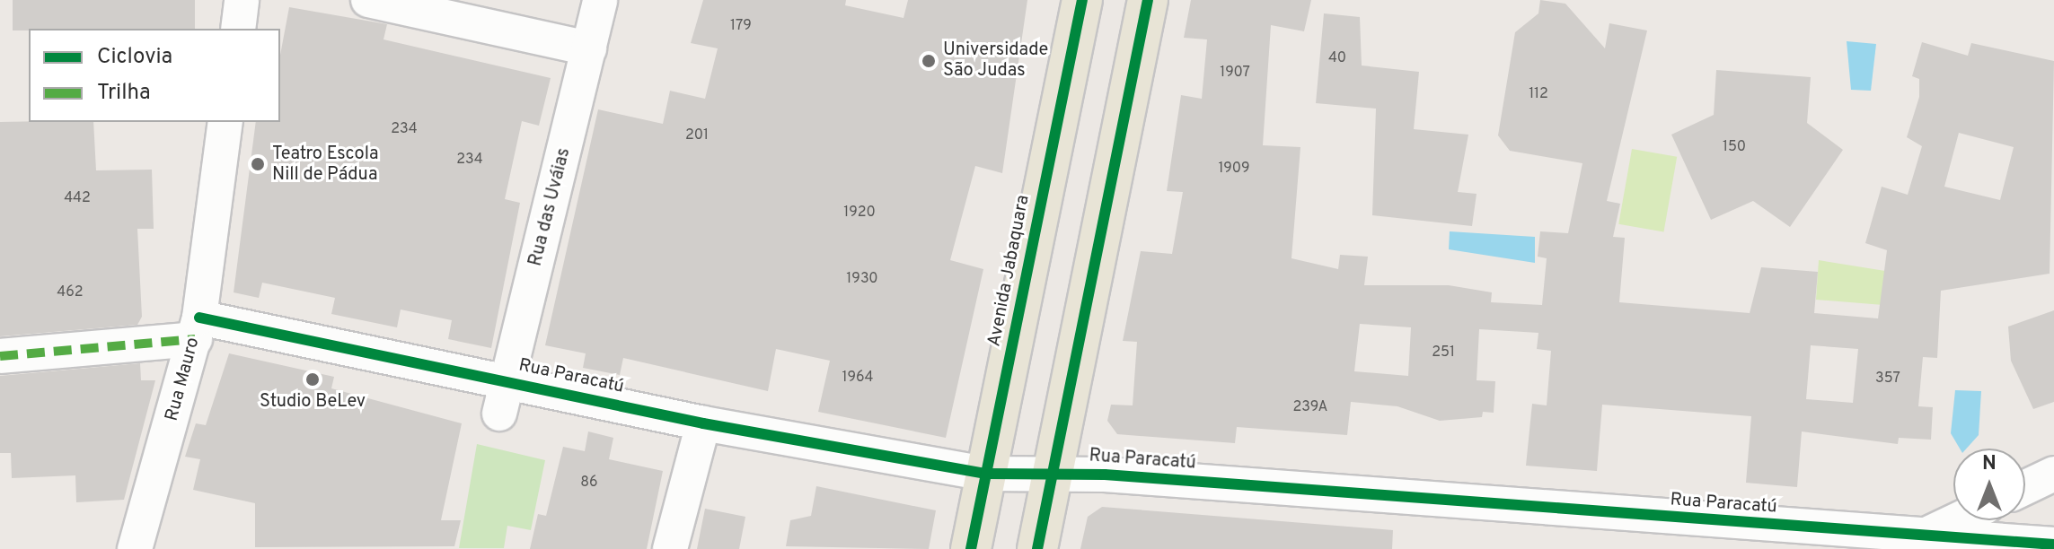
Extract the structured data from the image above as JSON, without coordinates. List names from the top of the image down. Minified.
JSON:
{"streets":{"main road":["Avenida Jabaquara"],"street":["Rua das Uváias","Rua Paracatú","Rua Mauro"]},"crossings":[["Rua das Uváias","Rua Paracatú"],["Avenida Jabaquara","Rua Paracatú"],["Rua Paracatú","Rua Mauro"]],"places":["Universidade São Judas","Teatro Escola Nill de Pádua","Studio BeLev"],"house_numbers":["179","40","1907","112","234","201","150","234","1909","442","1920","1930","462","251","1964","357","239A","86"],"legend":["Ciclovia","Trilha"],"north":"top"}
